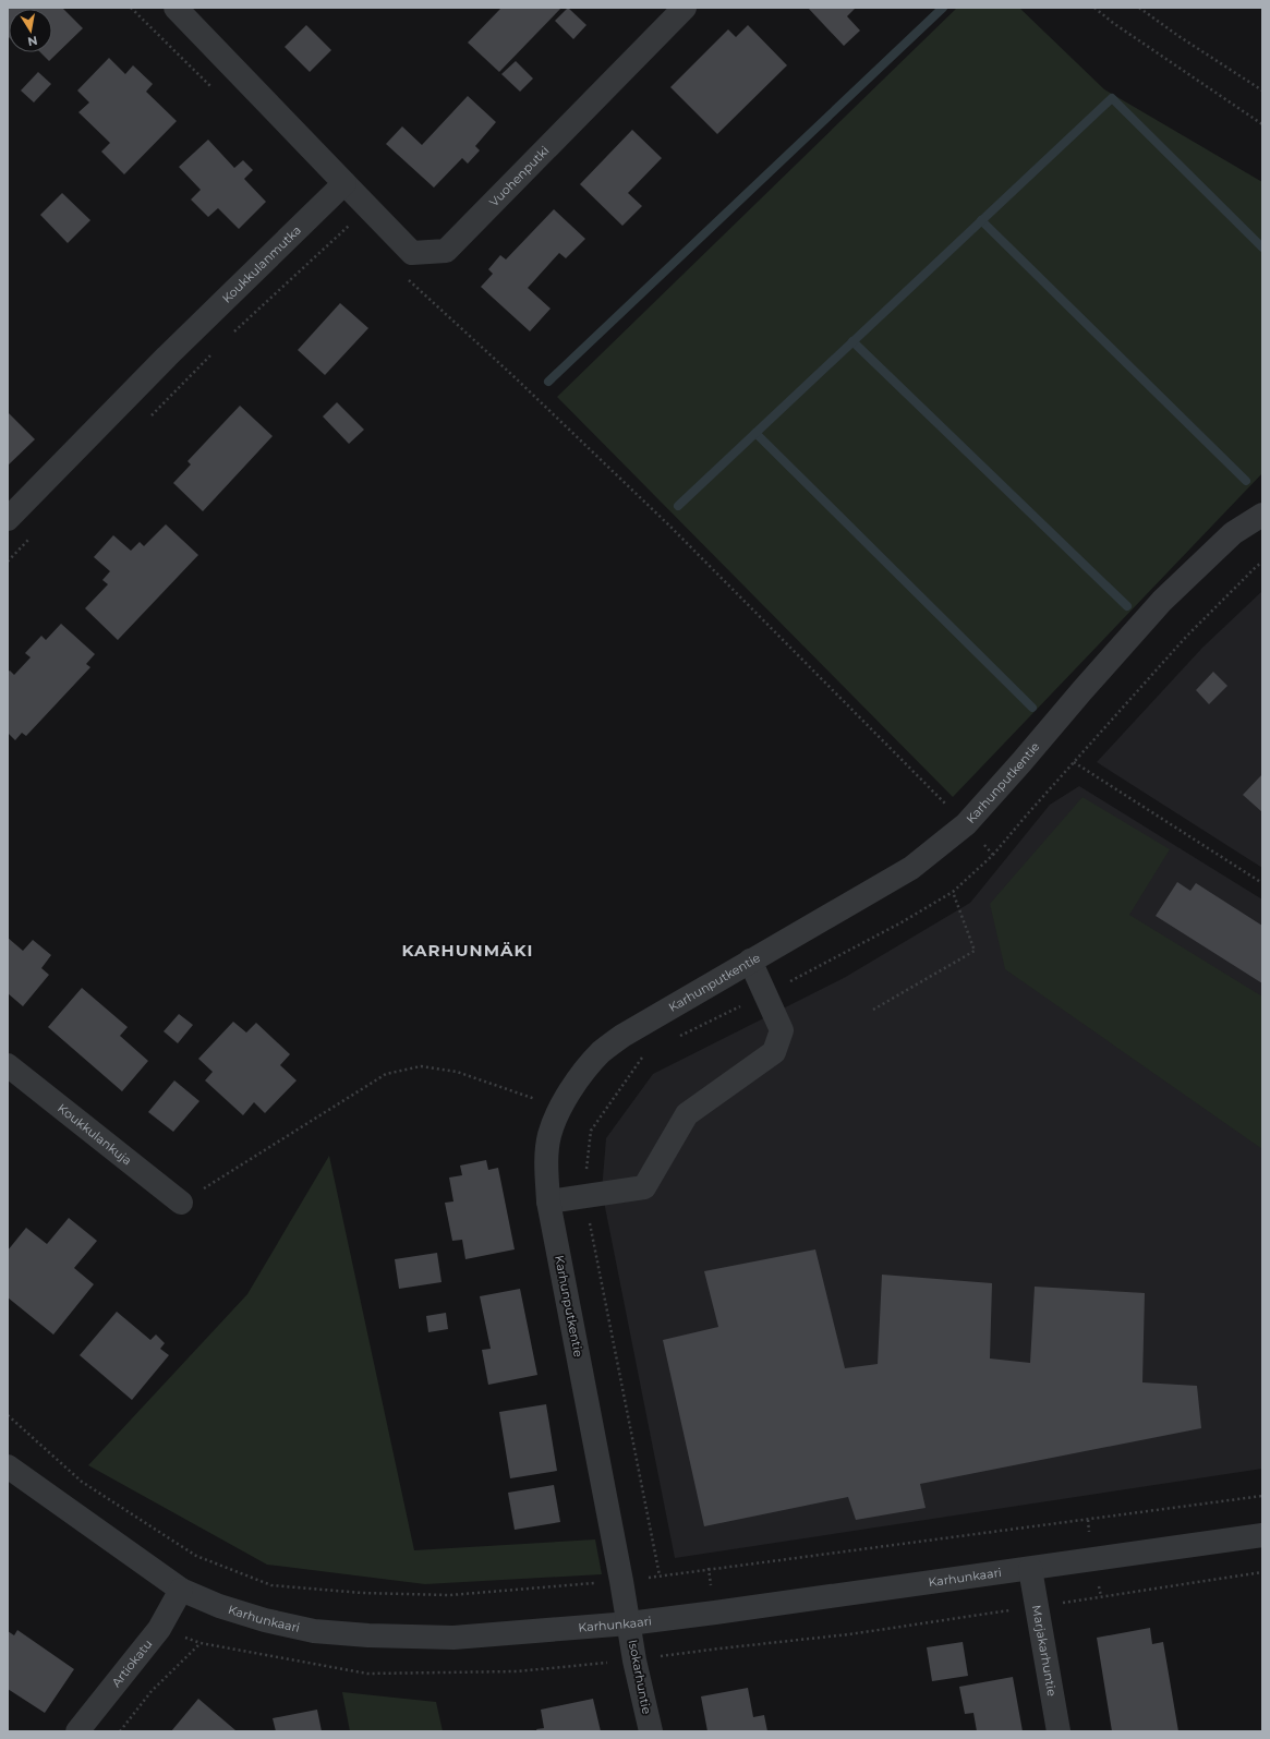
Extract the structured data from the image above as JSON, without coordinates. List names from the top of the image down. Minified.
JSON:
{"streets":{"street":["Vuohenputki","Koukkulanmutka","Karhunputkentie","Koukkulankuja","Karhunkaari","Marjakarhuntie","Artiokatu","Isokarhuntie"]},"crossings":[["Vuohenputki","Koukkulanmutka"],["Karhunputkentie","Karhunkaari"],["Karhunputkentie","Isokarhuntie"],["Karhunkaari","Marjakarhuntie"],["Karhunkaari","Artiokatu"],["Karhunkaari","Isokarhuntie"]],"districts":["KARHUNMÄKI"],"north":"bottom"}
